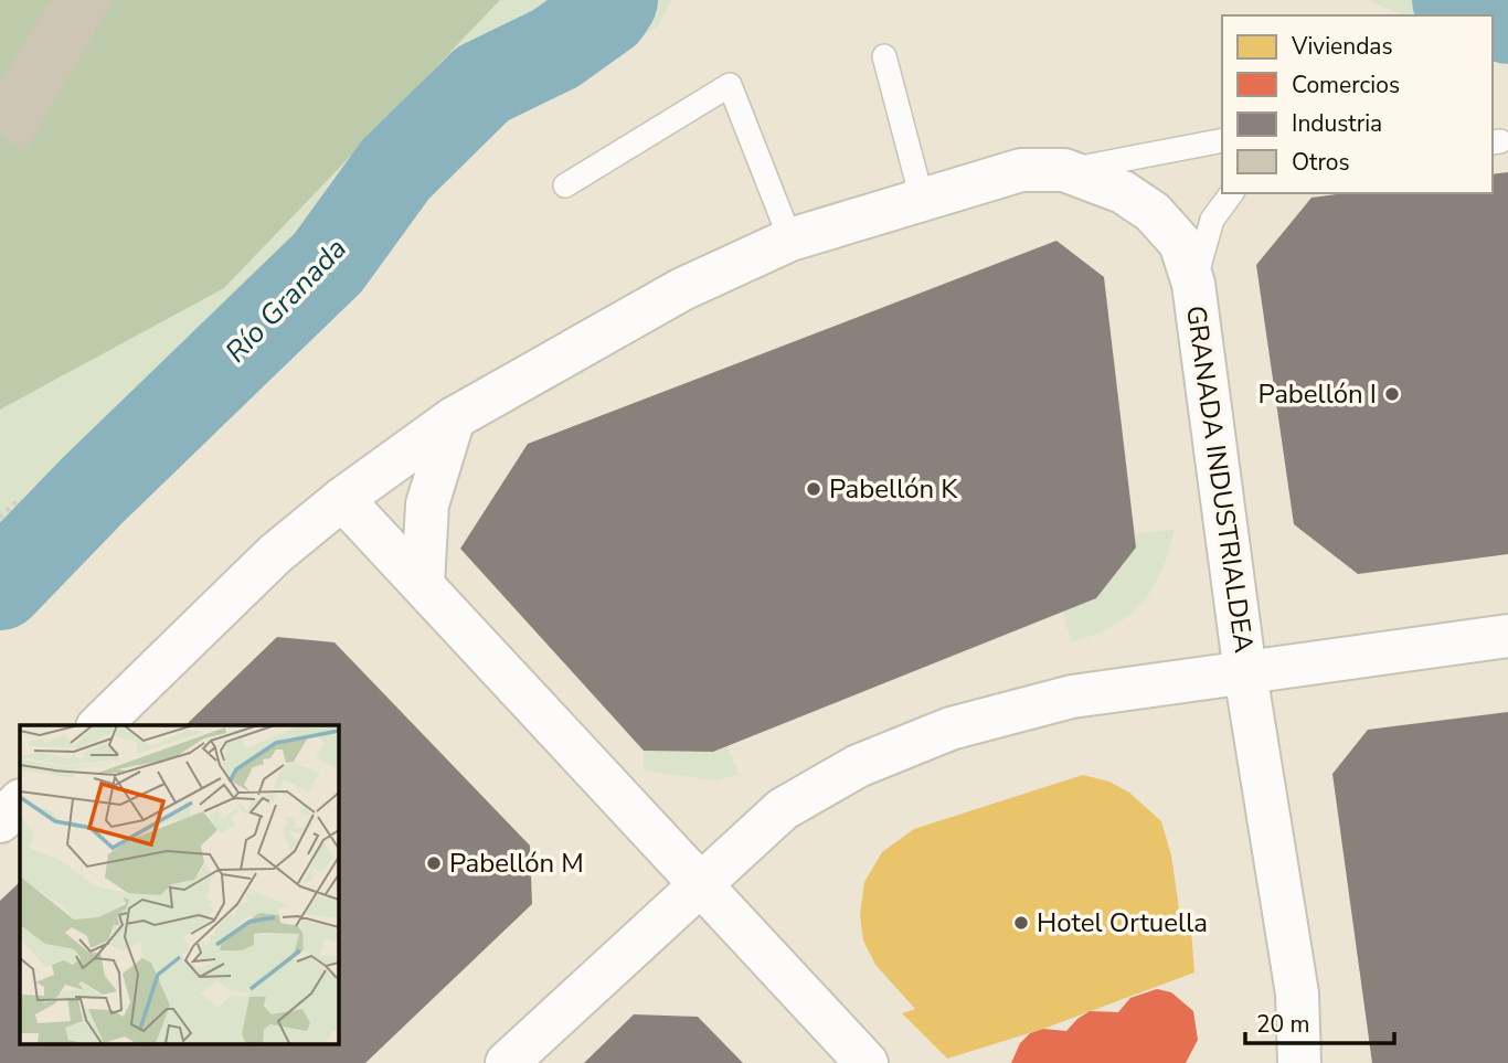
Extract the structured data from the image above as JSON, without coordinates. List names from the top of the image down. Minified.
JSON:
{"streets":{"street":["GRANADA INDUSTRIALDEA"]},"water":["Río Granada"],"places":["Pabellón I","Pabellón K","Pabellón M","Hotel Ortuella"],"legend":["Viviendas","Comercios","Industria","Otros"],"scale_bar":"20 m"}
